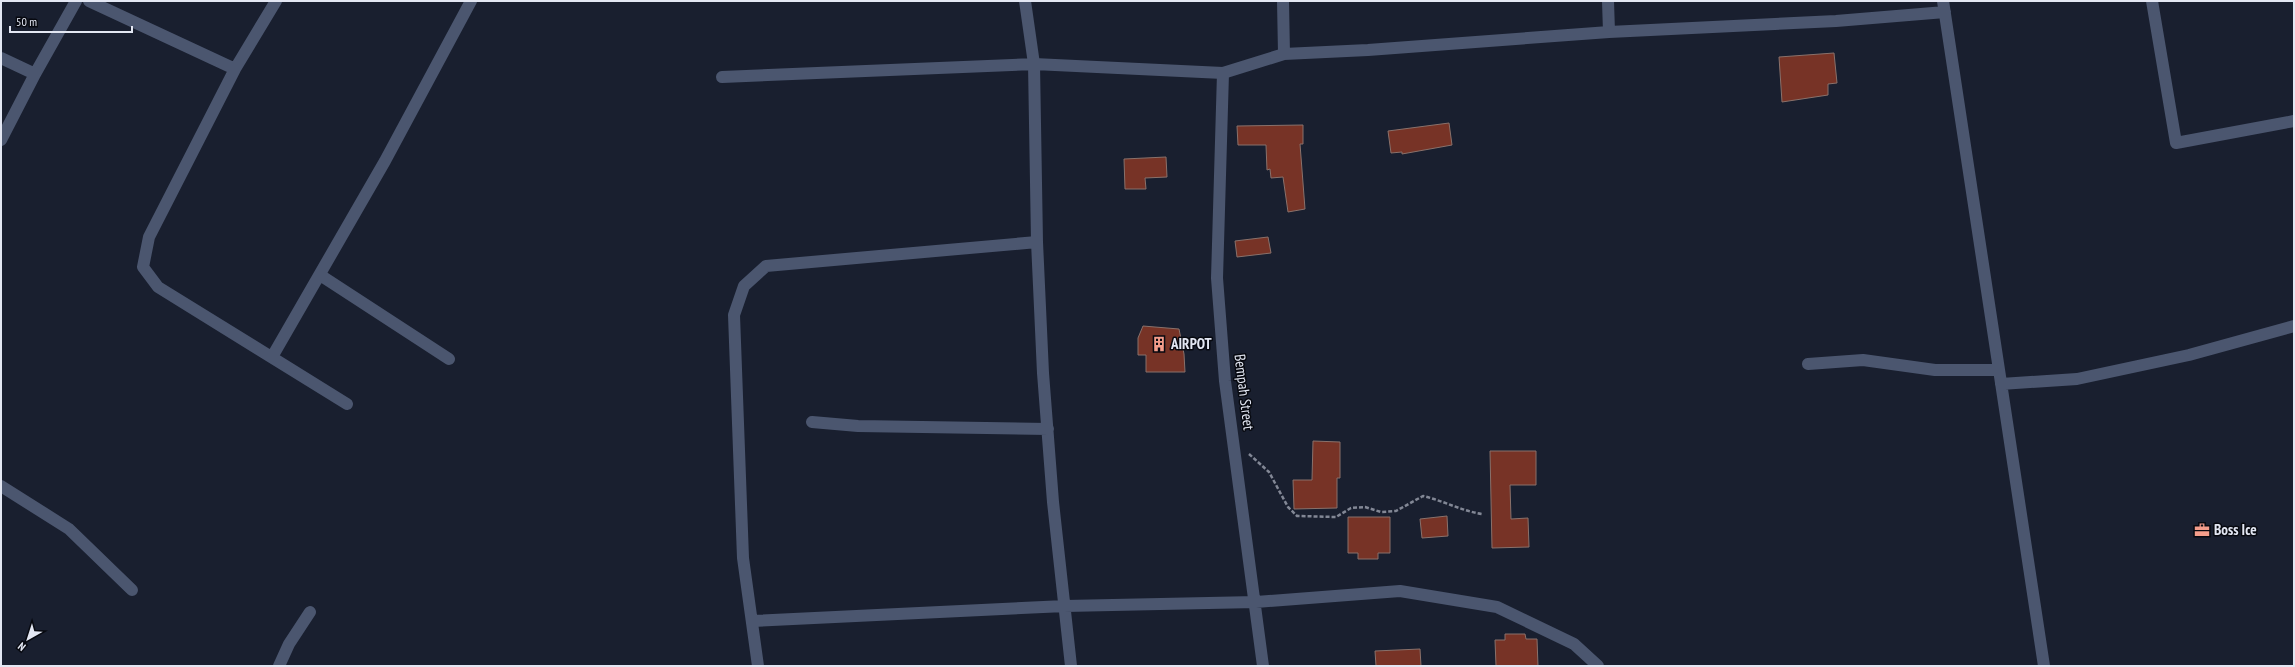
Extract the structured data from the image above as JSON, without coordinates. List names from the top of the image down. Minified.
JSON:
{"streets":{"street":["Bempah Street"]},"places":{"building":["AIRPOT"],"office":["Boss Ice"]},"scale_bar":"50 m","north":"bottom left"}
